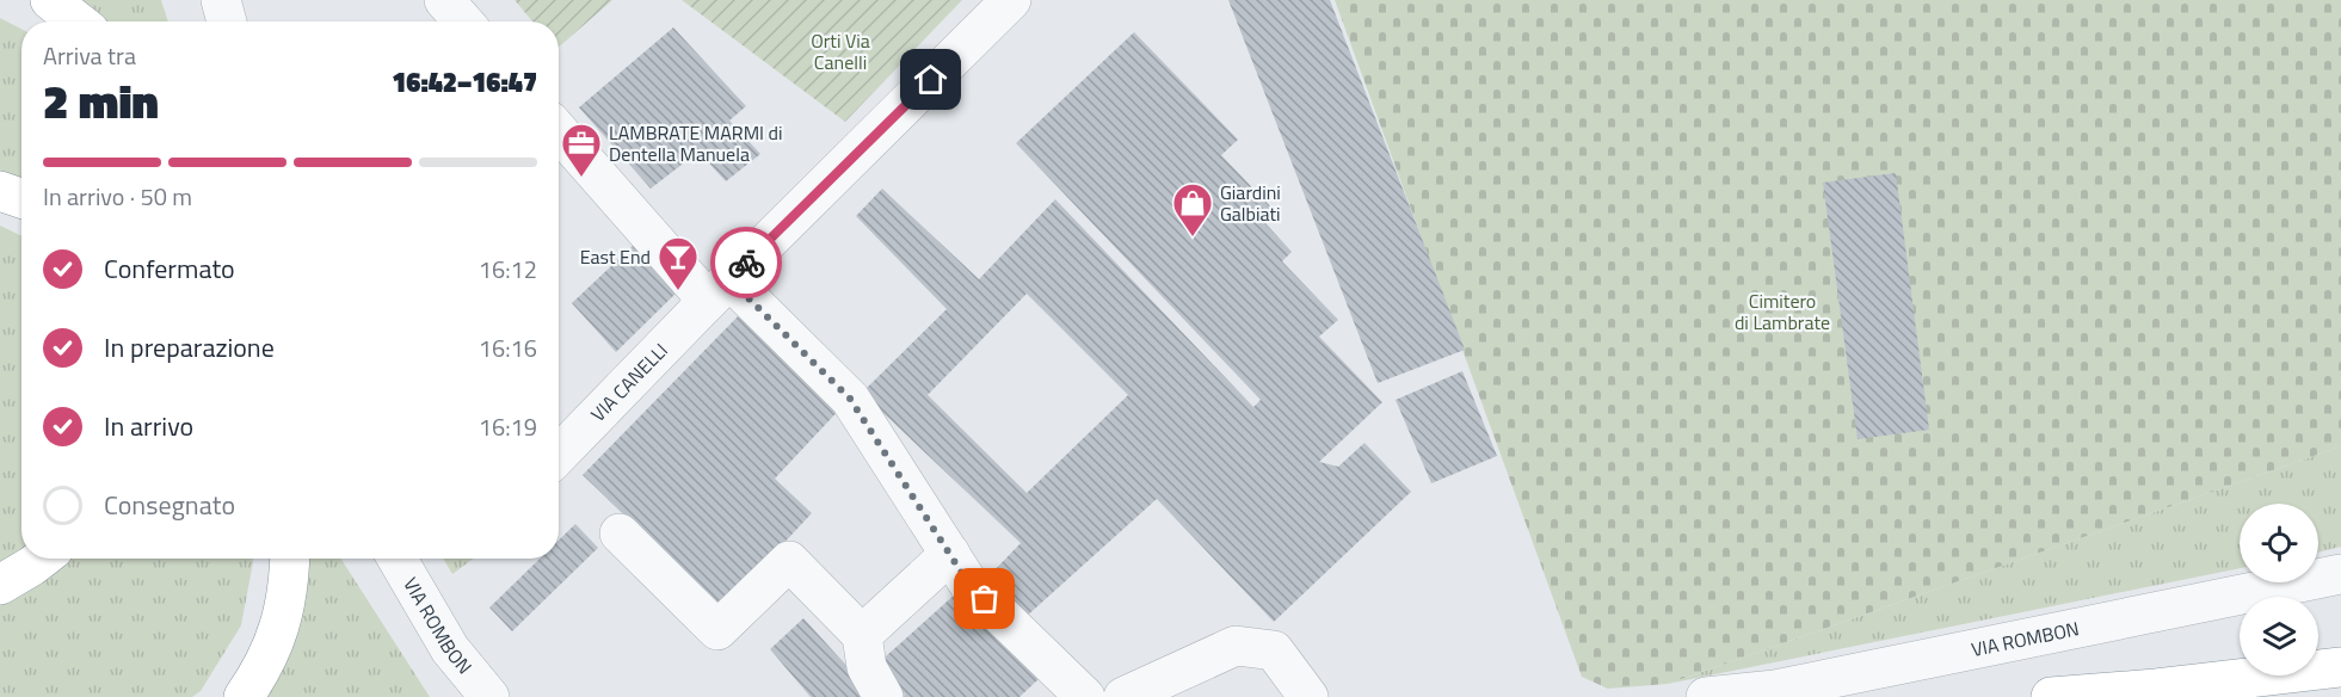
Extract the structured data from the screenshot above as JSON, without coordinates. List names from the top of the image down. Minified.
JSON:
{"streets":{"street":["VIA CANELLI","VIA ROMBON"]},"parks":["Orti Via Canelli","Cimitero di Lambrate"],"places":{"office":["LAMBRATE MARMI di Dentella Manuela"],"shop":["Giardini Galbiati"],"bar":["East End"]},"page":{"heading":["2 min","Arriva tra","16:42–16:47"],"bar":"In arrivo · 50 m","list":[["Confermato","16:12"],["In preparazione","16:16"],["In arrivo","16:19"],"Consegnato"]}}
